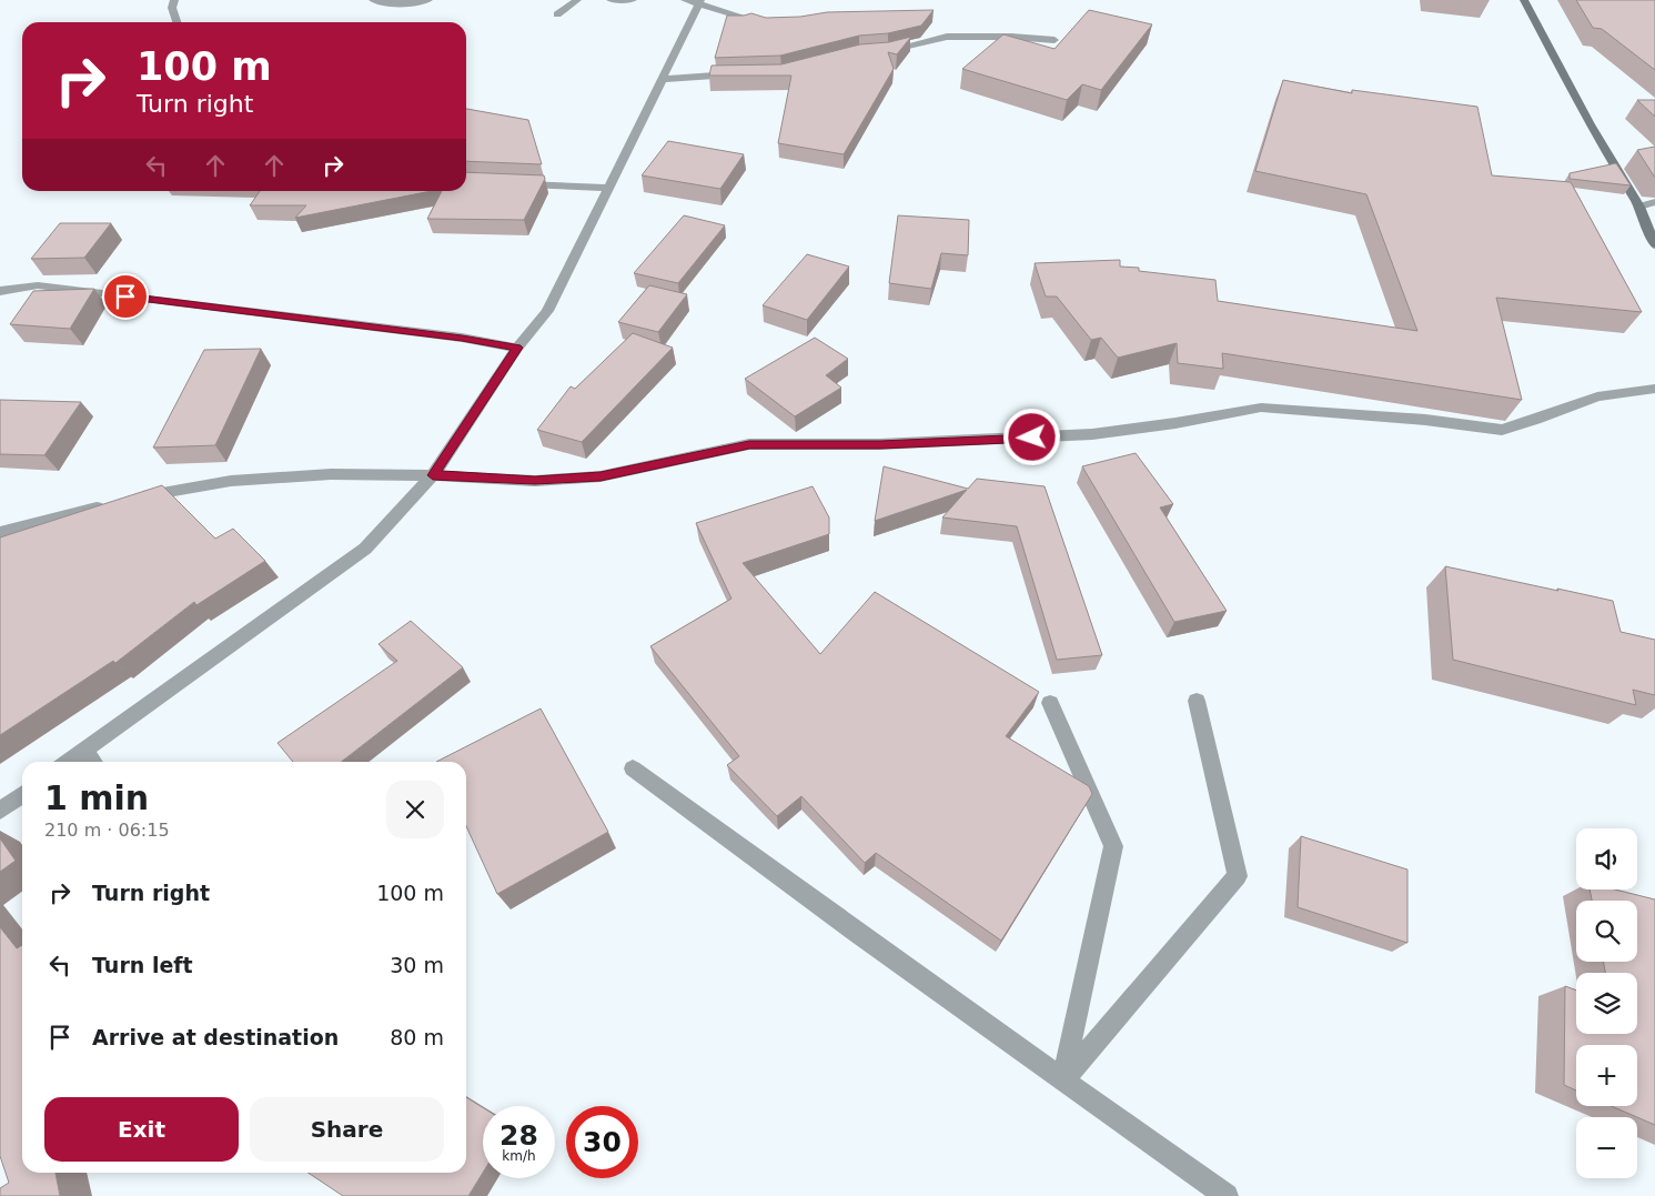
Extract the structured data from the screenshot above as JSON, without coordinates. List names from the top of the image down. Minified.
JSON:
{"page":{"turn":["100 m","Turn right"],"heading":["1 min","210 m · 06:15"],"map_buttons":["+","−"],"list":[{"name":"Turn right","value":"100 m"},{"name":"Turn left","value":"30 m"},{"name":"Arrive at destination","value":"80 m"}],"buttons":["Exit","Share"],"speed":"28 km/h","limit":"30"}}
